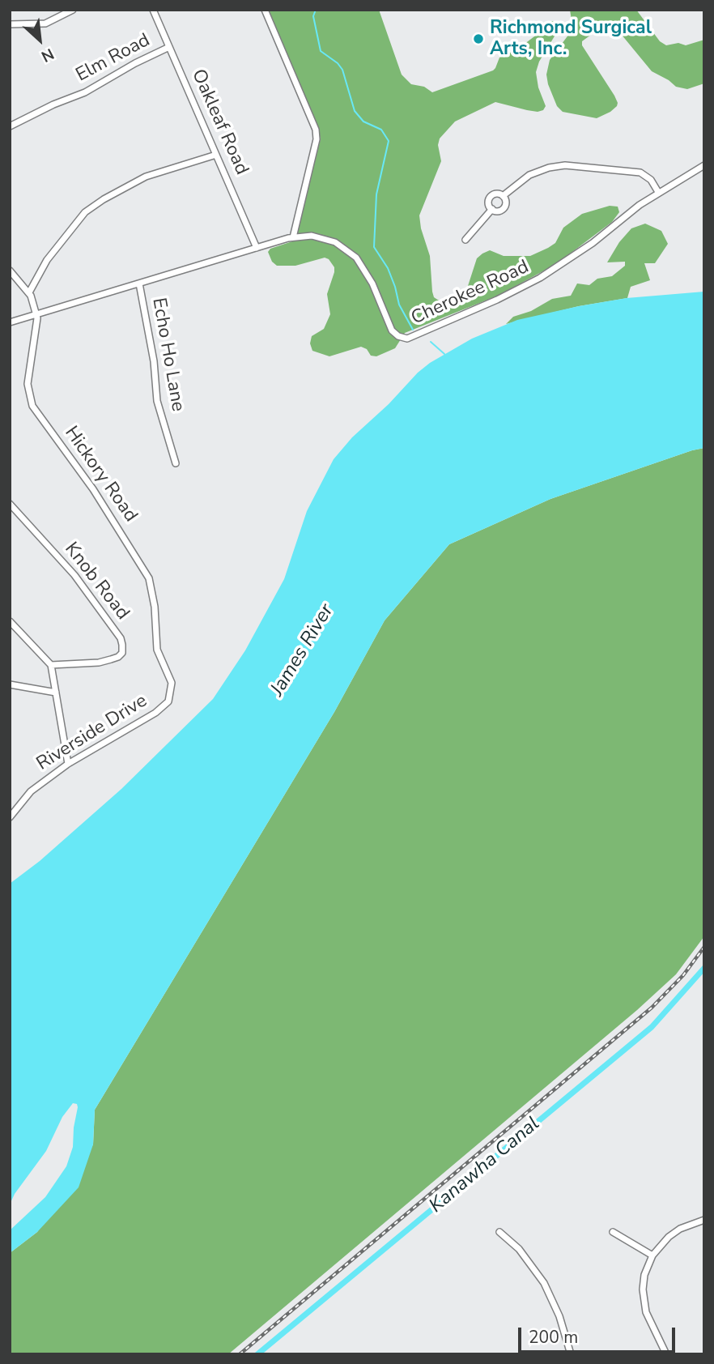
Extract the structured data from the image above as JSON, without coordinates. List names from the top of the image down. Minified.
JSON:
{"streets":{"street":["Elm Road","Oakleaf Road","Cherokee Road","Echo Ho Lane","Hickory Road","Knob Road","Riverside Drive"]},"crossings":[["Elm Road","Oakleaf Road"],["Oakleaf Road","Cherokee Road"],["Cherokee Road","Echo Ho Lane"],["Cherokee Road","Hickory Road"],["Hickory Road","Riverside Drive"]],"water":["James River","Kanawha Canal"],"places":["Richmond Surgical Arts, Inc."],"scale_bar":"200 m","north":"bottom right"}
